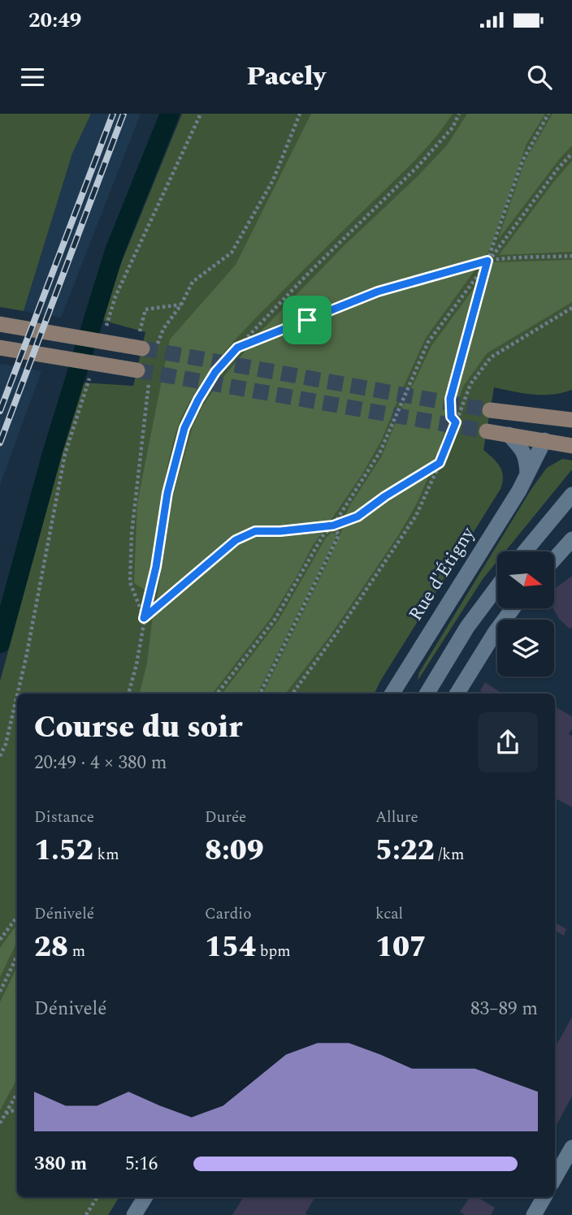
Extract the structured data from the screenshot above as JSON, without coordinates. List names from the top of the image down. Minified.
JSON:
{"streets":{"street":["Rue d'Étigny"]},"north":"right","page":{"status":"20:49","header":"Pacely","heading":["Course du soir","20:49 · 4 × 380 m"],"stats":[["Distance","1.52 km"],["Durée","8:09"],["Allure","5:22 /km"],["Dénivelé","28 m"],["Cardio","154 bpm"],["kcal","107"]],"chart":["Dénivelé","83–89 m"],"list":[{"name":"380 m","note":"5:16"}]}}
